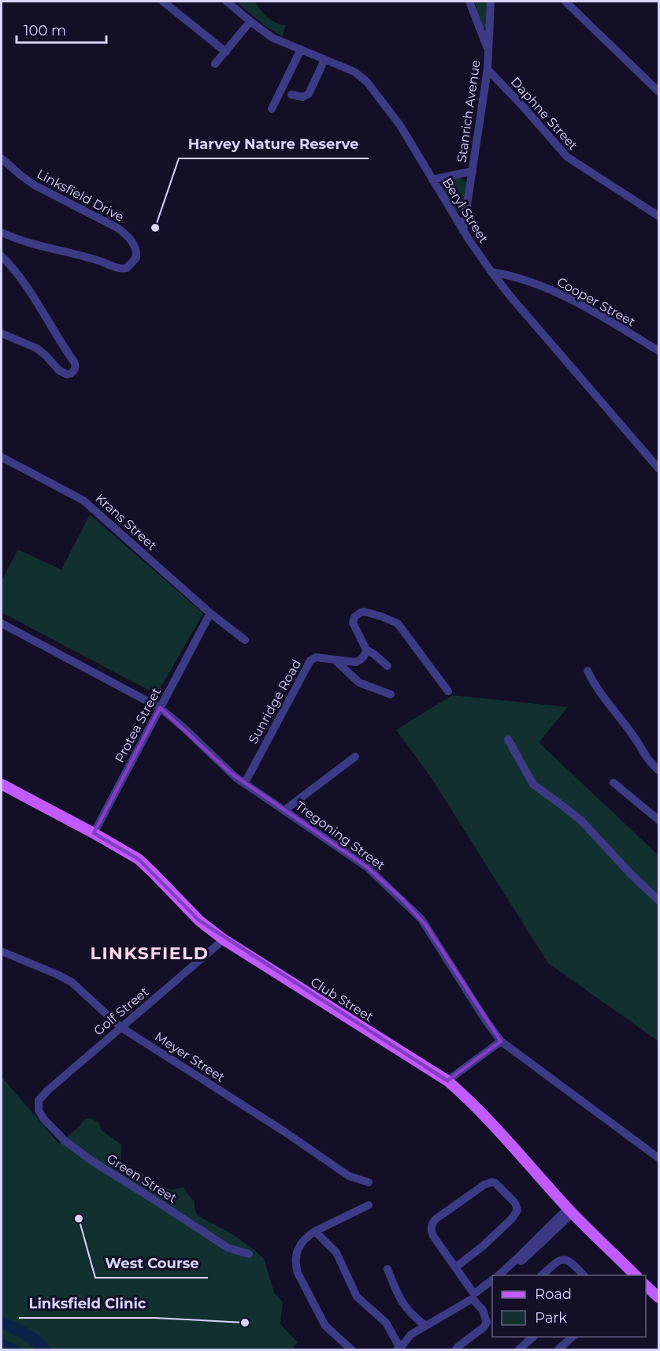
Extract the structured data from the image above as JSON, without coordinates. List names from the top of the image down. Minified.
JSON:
{"streets":{"main road":["Club Street"],"street":["Stanrich Avenue","Daphne Street","Linksfield Drive","Beryl Street","Cooper Street","Krans Street","Sunridge Road","Protea Street","Tregoning Street","Golf Street","Meyer Street","Green Street"]},"crossings":[["Stanrich Avenue","Daphne Street"],["Stanrich Avenue","Beryl Street"],["Beryl Street","Cooper Street"],["Krans Street","Protea Street"],["Sunridge Road","Tregoning Street"],["Protea Street","Tregoning Street"],["Protea Street","Club Street"],["Club Street","Golf Street"],["Golf Street","Meyer Street"],["Golf Street","Green Street"]],"districts":["LINKSFIELD"],"places":["Harvey Nature Reserve","West Course","Linksfield Clinic"],"legend":["Road","Park"],"scale_bar":"100 m"}
